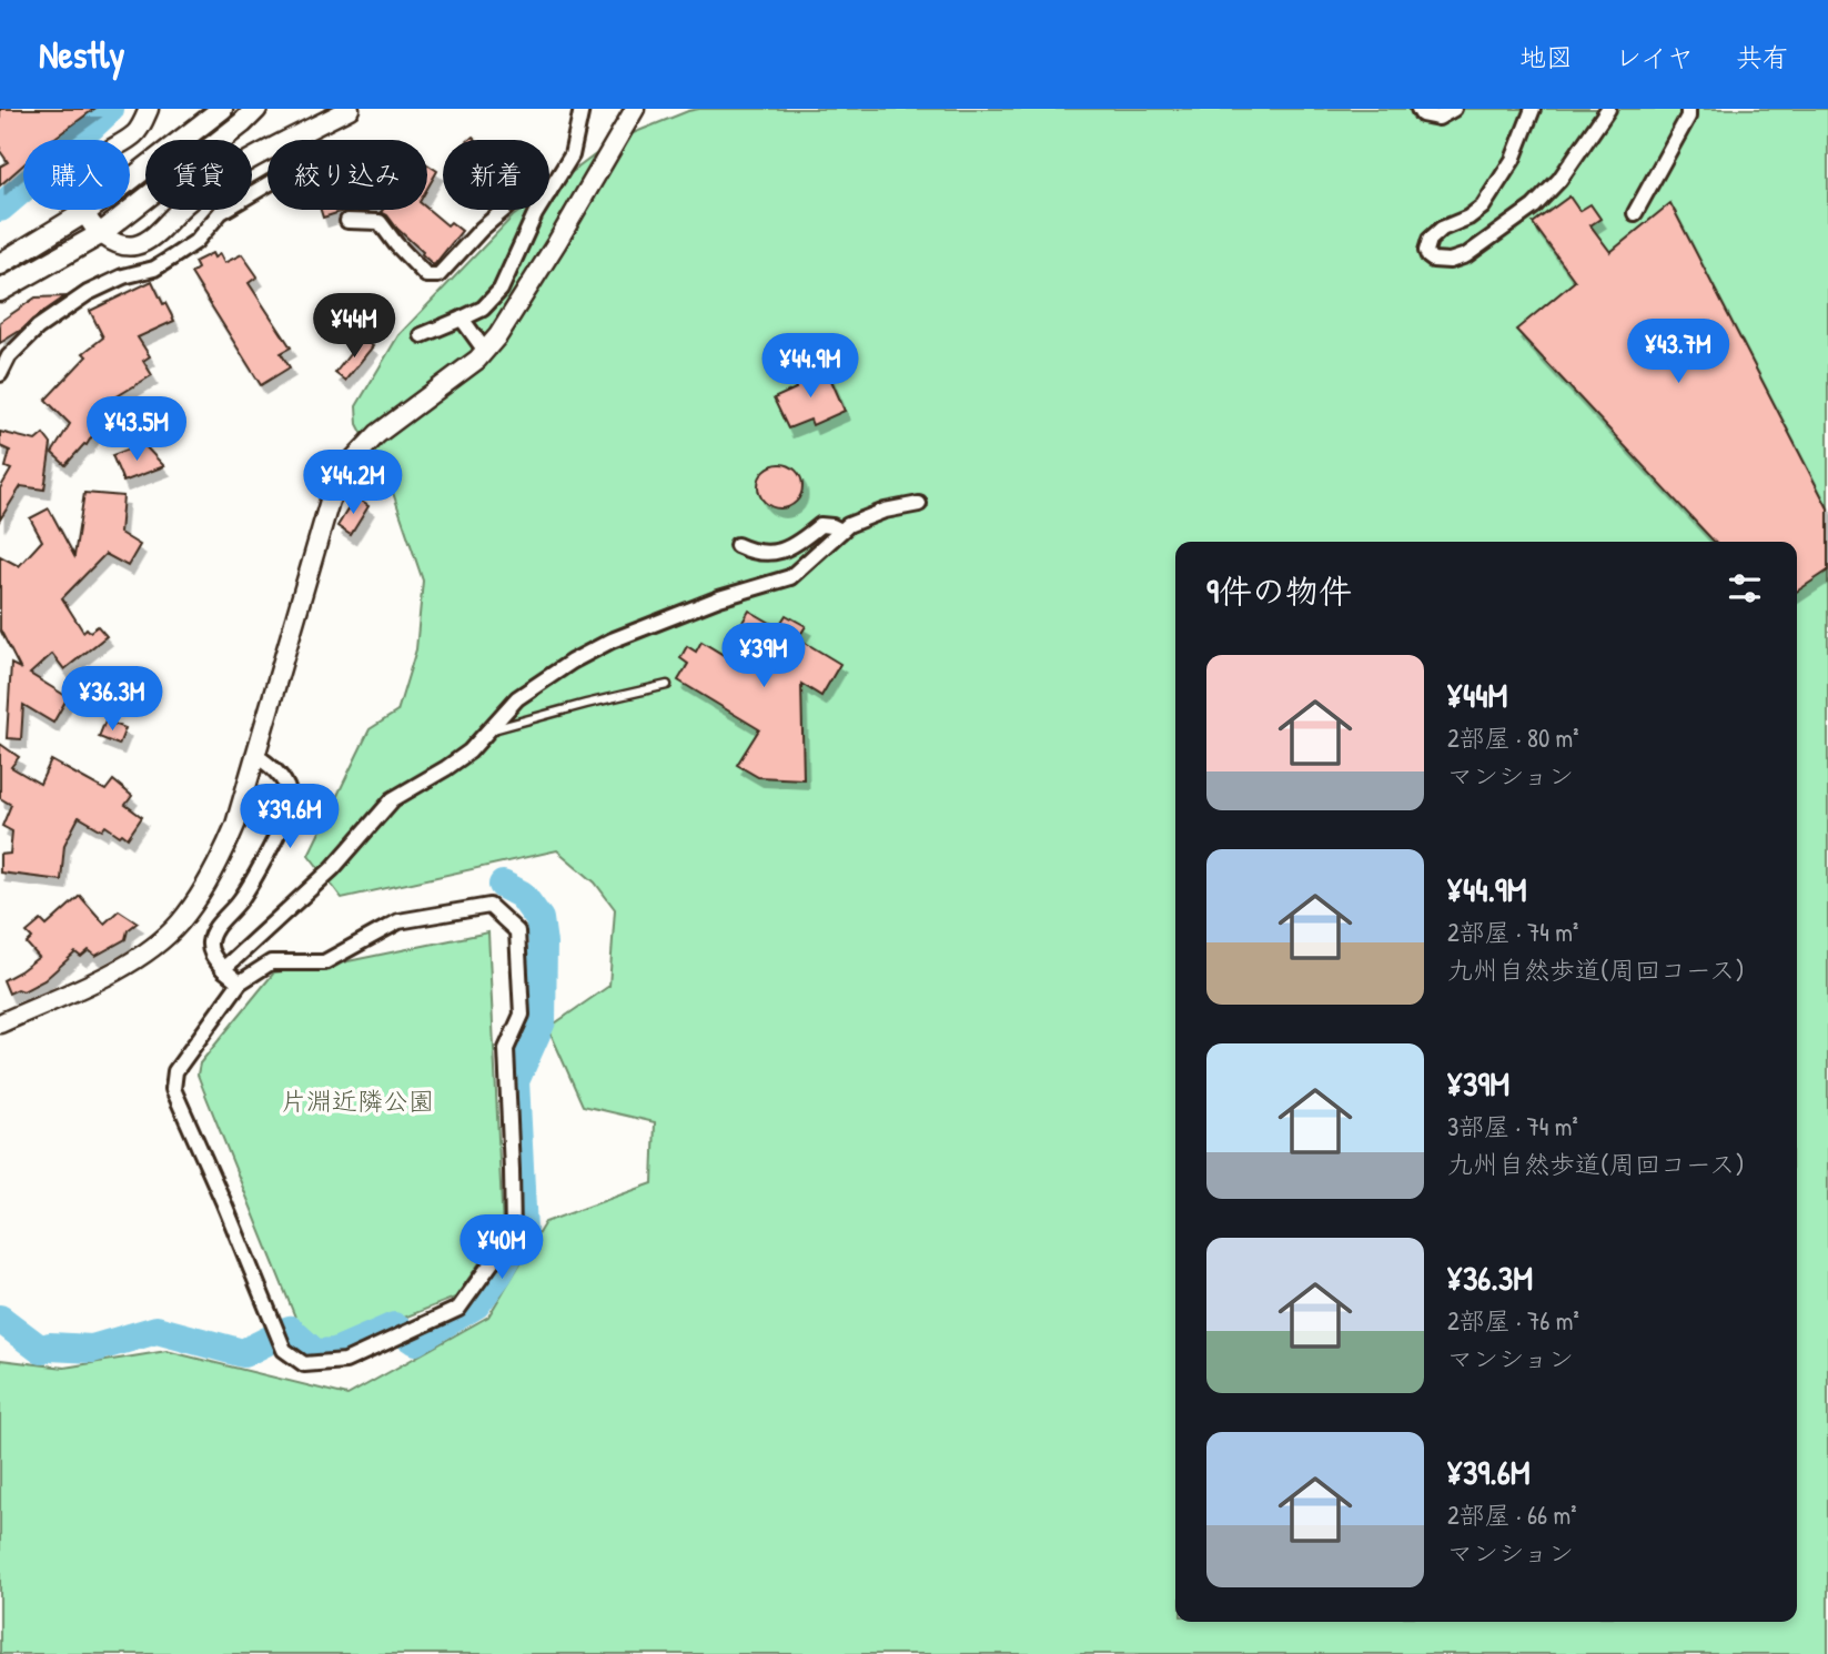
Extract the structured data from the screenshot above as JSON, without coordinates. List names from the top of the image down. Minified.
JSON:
{"parks":["片淵近隣公園"],"page":{"header":"Nestly","nav":["地図","レイヤ","共有"],"chip":["購入","賃貸","絞り込み","新着"],"price":["¥44M","¥43.7M","¥44.9M","¥43.5M","¥44.2M","¥39M","¥36.3M","¥39.6M","¥40M"],"heading":"9件の物件","list":[{"name":"¥44M","note":"2部屋 · 80 m² · マンション"},{"name":"¥44.9M","note":"2部屋 · 74 m² · 九州自然歩道(周回コース)"},{"name":"¥39M","note":"3部屋 · 74 m² · 九州自然歩道(周回コース)"},{"name":"¥36.3M","note":"2部屋 · 76 m² · マンション"},{"name":"¥39.6M","note":"2部屋 · 66 m² · マンション"}]}}
